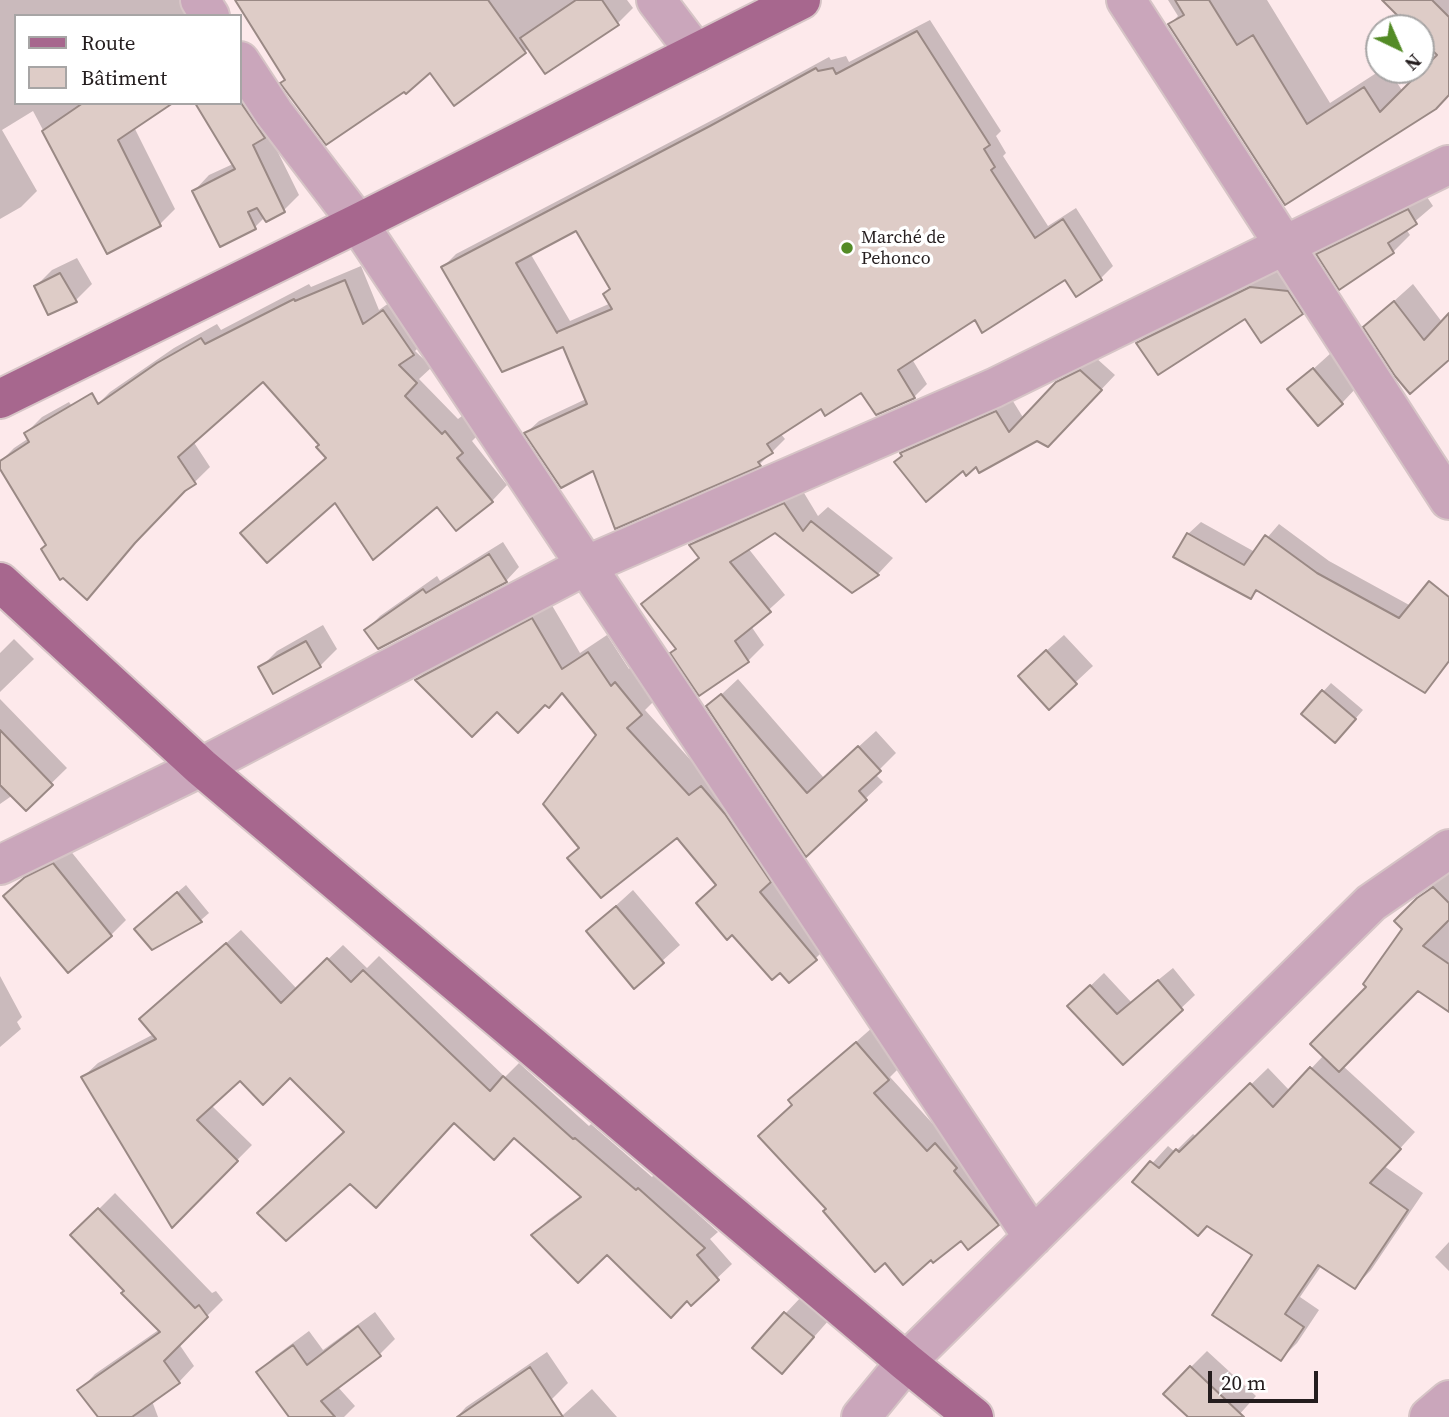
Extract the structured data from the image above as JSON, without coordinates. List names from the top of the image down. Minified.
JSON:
{"places":["Marché de Pehonco"],"legend":["Route","Bâtiment"],"scale_bar":"20 m","north":"bottom right"}
